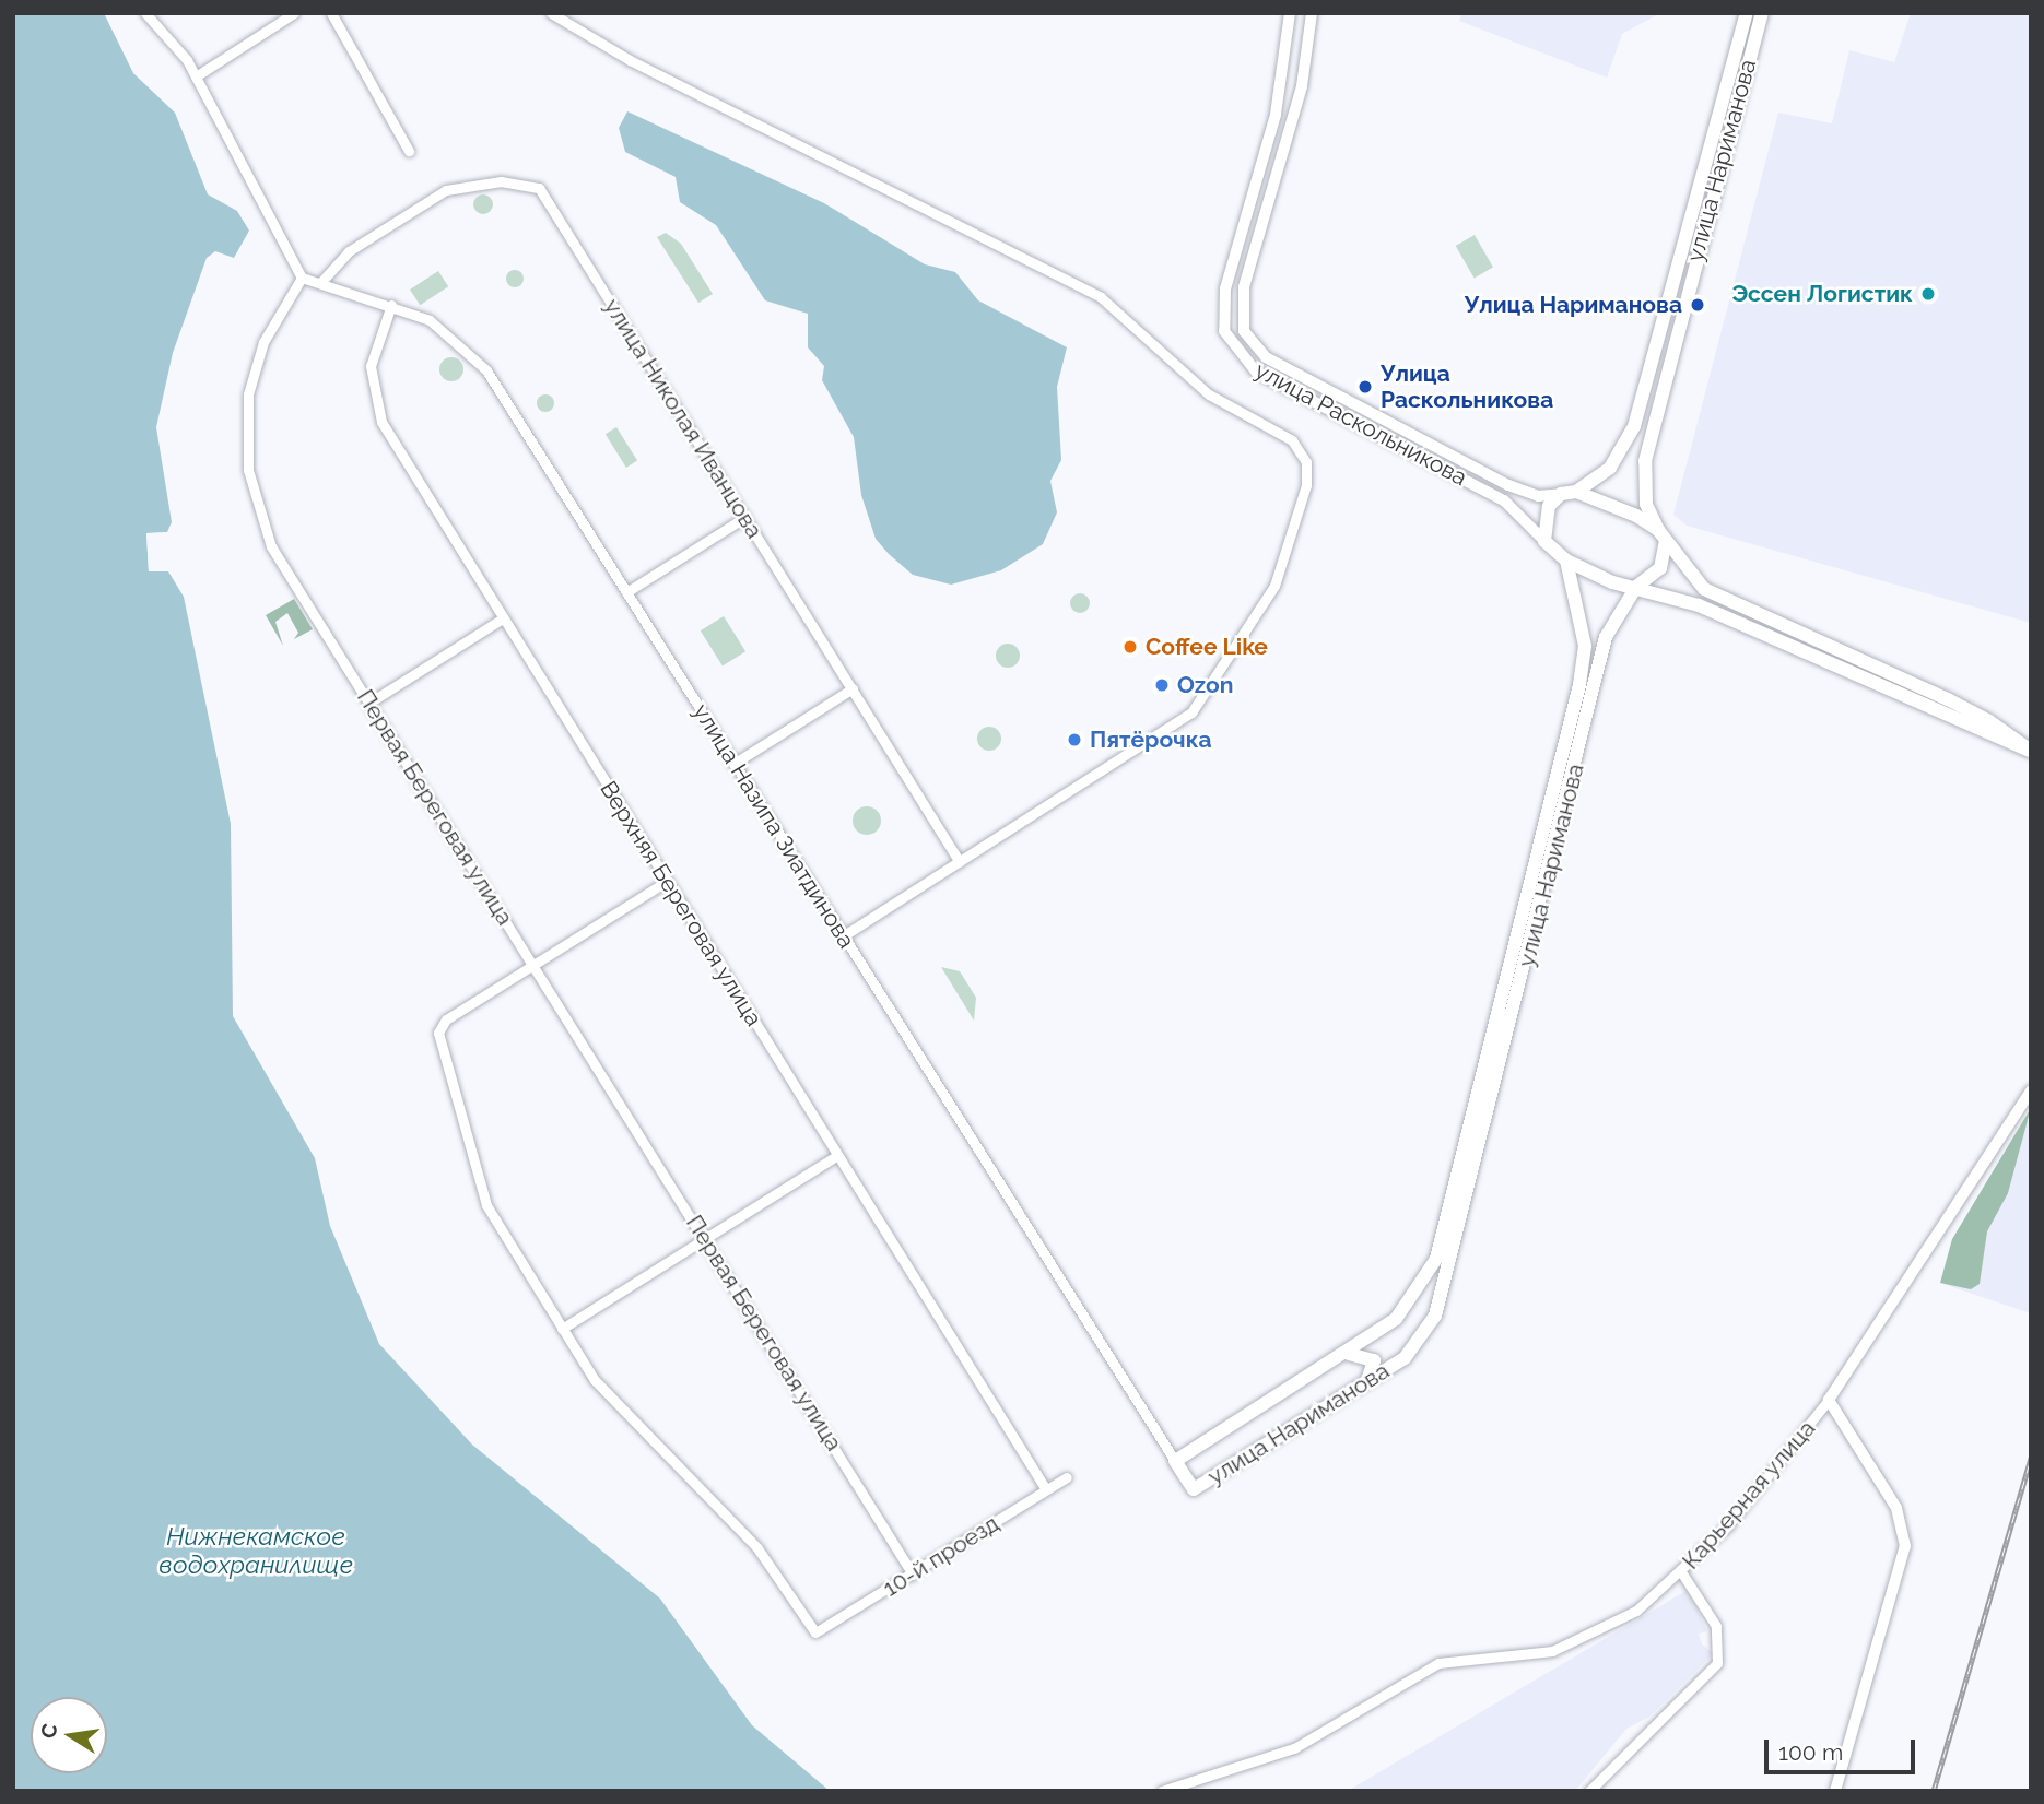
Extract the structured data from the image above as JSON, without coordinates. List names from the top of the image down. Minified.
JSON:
{"streets":{"main road":["улица Нариманова"],"street":["улица Николая Иванцова","улица Раскольникова","Первая Береговая улица","улица Назипа Зиатдинова","Верхняя Береговая улица","Карьерная улица","10-й проезд"]},"crossings":[["улица Нариманова","улица Назипа Зиатдинова"],["улица Николая Иванцова","улица Назипа Зиатдинова"],["Первая Береговая улица","улица Назипа Зиатдинова"],["Первая Береговая улица","10-й проезд"],["улица Назипа Зиатдинова","Верхняя Береговая улица"],["Верхняя Береговая улица","10-й проезд"]],"water":["Нижнекамское водохранилище"],"places":["Эссен Логистик","Улица Нариманова","Улица Раскольникова","Coffee Like","Ozon","Пятёрочка"],"scale_bar":"100 m","north":"left"}
